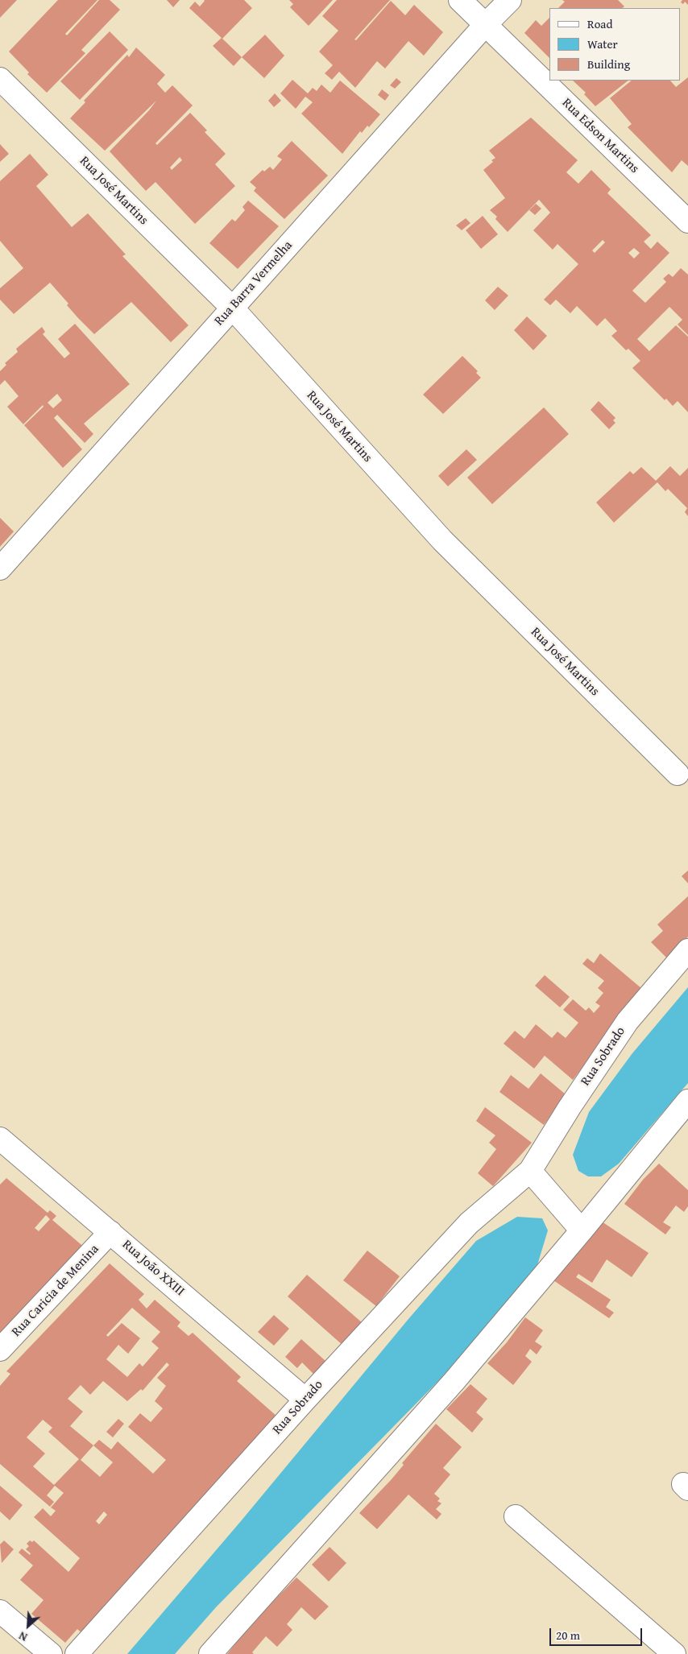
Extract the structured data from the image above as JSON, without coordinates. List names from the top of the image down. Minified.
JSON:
{"streets":{"street":["Rua Edson Martins","Rua José Martins","Rua Barra Vermelha","Rua Sobrado","Rua João XXIII","Rua Caricia de Menina"]},"crossings":[["Rua Edson Martins","Rua Barra Vermelha"],["Rua José Martins","Rua Barra Vermelha"],["Rua Sobrado","Rua João XXIII"],["Rua João XXIII","Rua Caricia de Menina"]],"legend":["Road","Water","Building"],"scale_bar":"20 m","north":"bottom left"}
